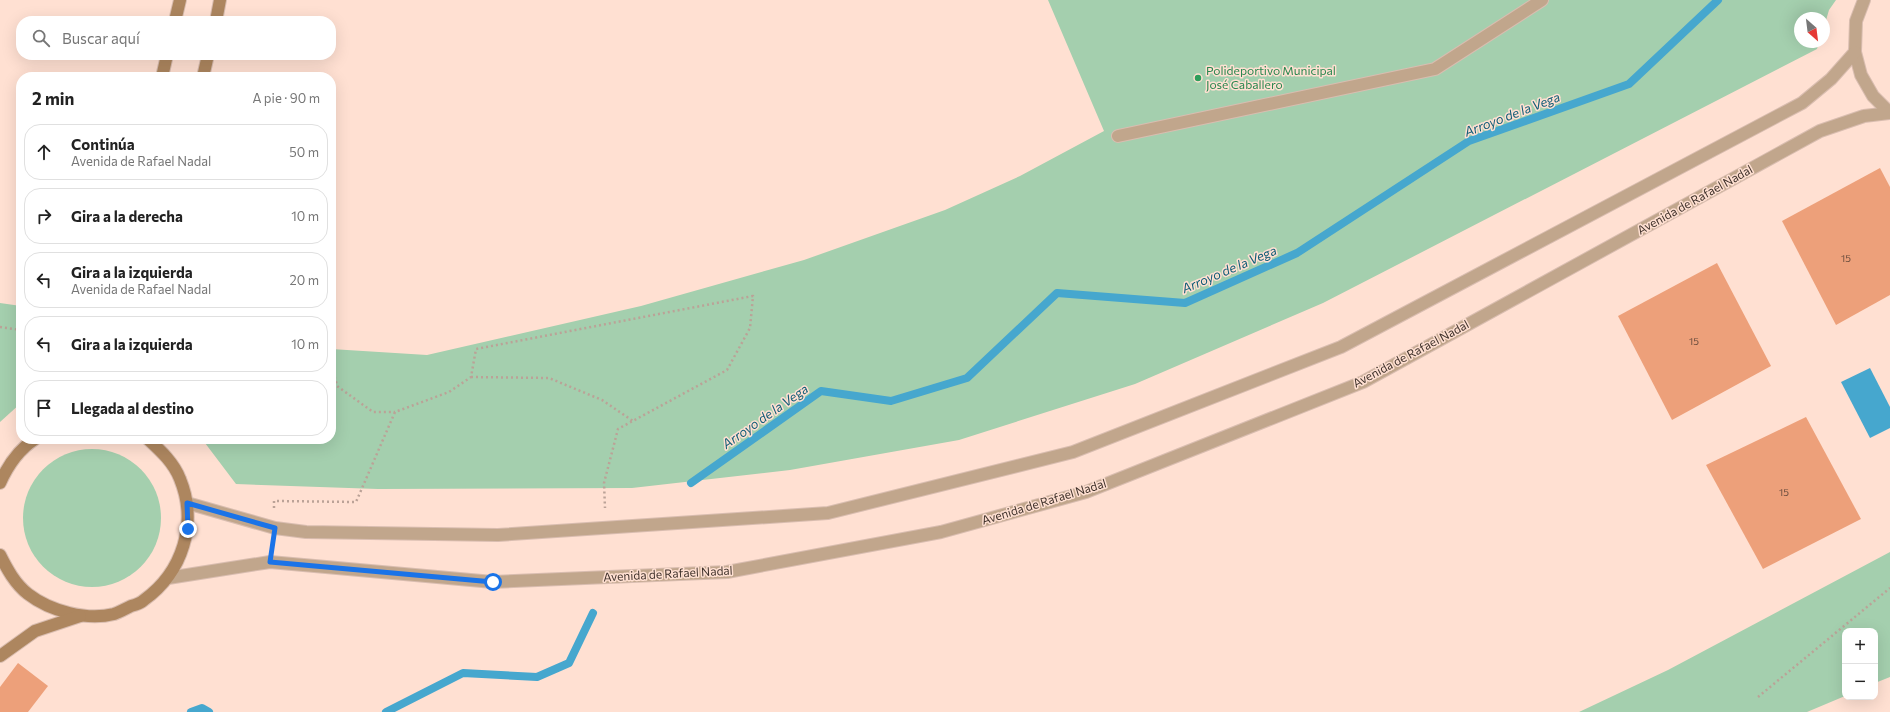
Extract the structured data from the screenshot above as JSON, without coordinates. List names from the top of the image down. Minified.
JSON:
{"streets":{"street":["Avenida de Rafael Nadal"]},"water":["Arroyo de la Vega"],"places":["Polideportivo Municipal José Caballero"],"house_numbers":["15","15","15"],"north":"bottom right","page":{"search":"Buscar aquí","heading":["2 min","A pie · 90 m"],"list":[["Continúa","Avenida de Rafael Nadal","50 m"],["Gira a la derecha","10 m"],["Gira a la izquierda","Avenida de Rafael Nadal","20 m"],["Gira a la izquierda","10 m"],"Llegada al destino"],"map_buttons":["+","−"]}}
